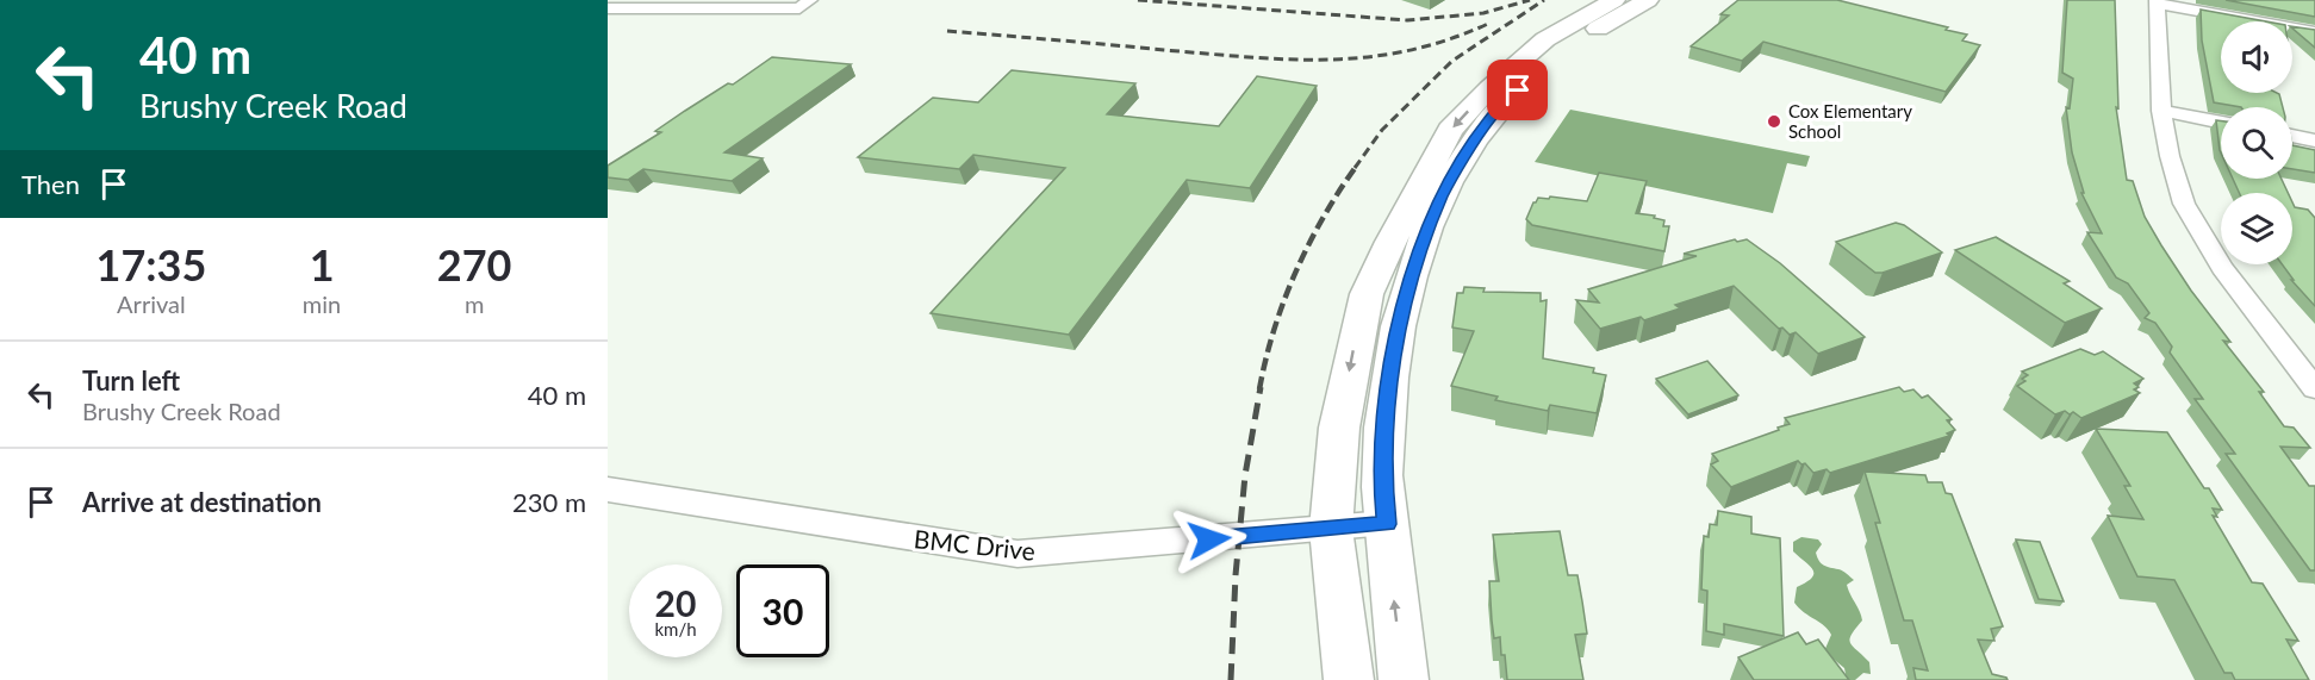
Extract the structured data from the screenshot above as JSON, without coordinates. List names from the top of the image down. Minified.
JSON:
{"streets":{"street":["BMC Drive"]},"places":["Cox Elementary School"],"page":{"turn":["40 m","Brushy Creek Road"],"then":"Then","eta":["17:35","Arrival","1","min","270","m"],"list":[{"name":"Turn left","note":"Brushy Creek Road","value":"40 m"},{"name":"Arrive at destination","value":"230 m"}],"speed":"20 km/h","limit":"30"}}
